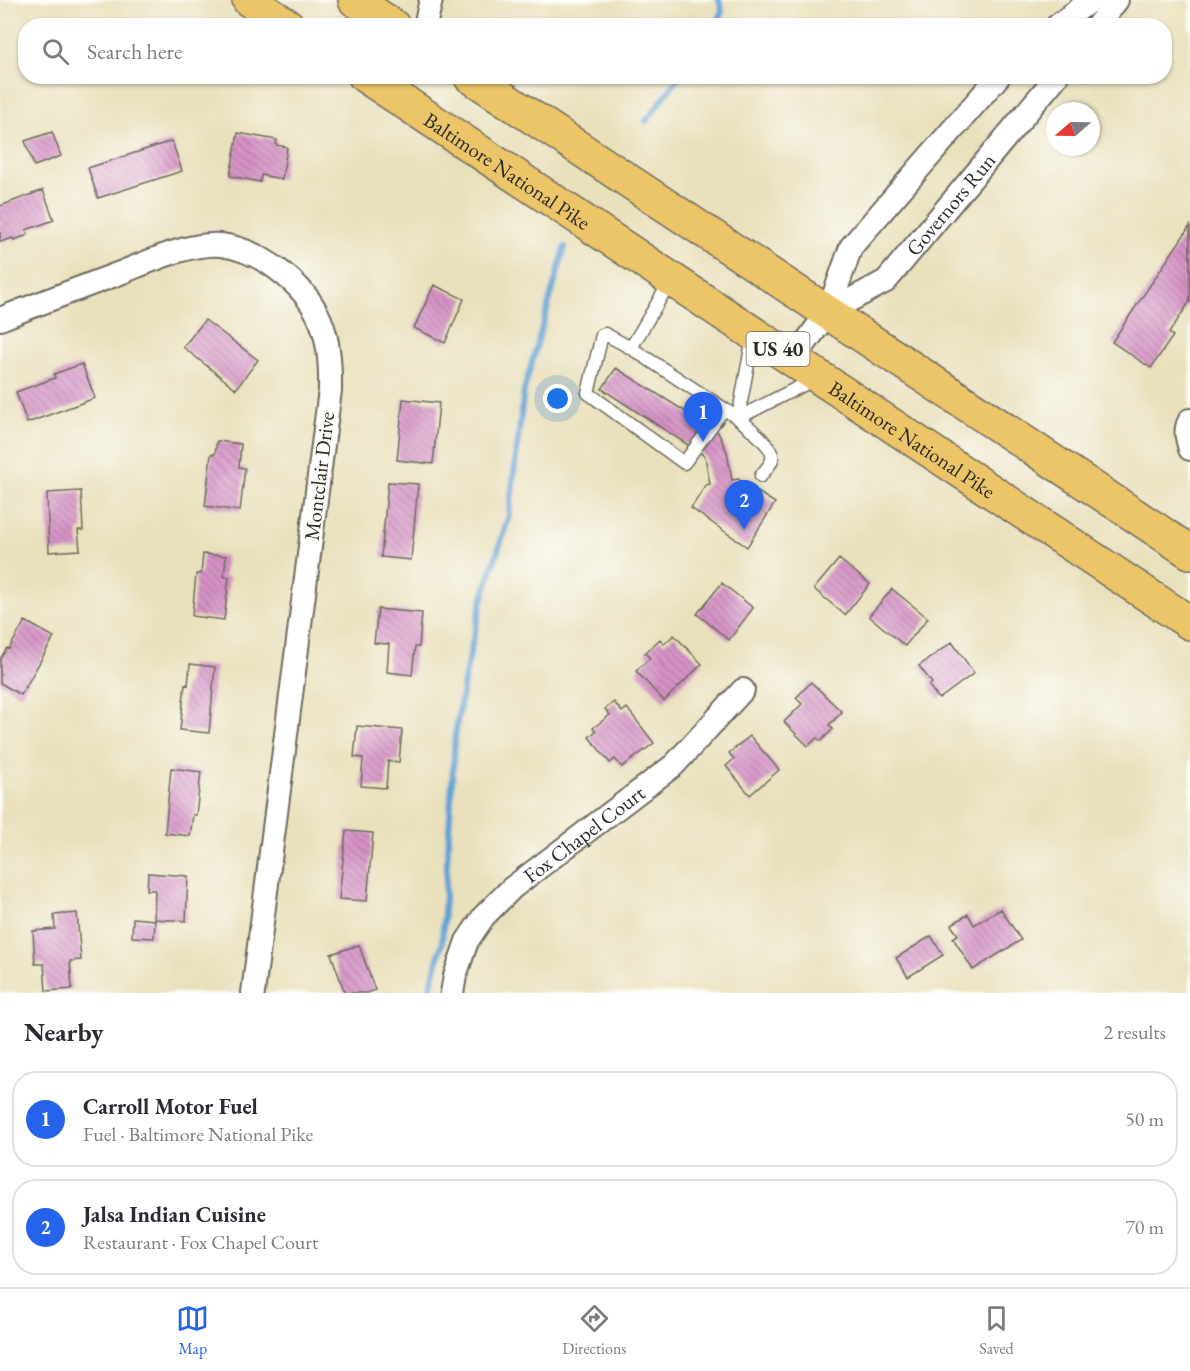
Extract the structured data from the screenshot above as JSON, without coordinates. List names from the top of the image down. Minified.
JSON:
{"streets":{"main road":["Baltimore National Pike","US 40"],"street":["Governors Run","Montclair Drive","Fox Chapel Court"]},"crossings":[["Baltimore National Pike","Governors Run"],["Governors Run","US 40"]],"north":"left","page":{"search":"Search here","pins":["1","2"],"heading":["Nearby","2 results"],"list":[{"mark":"1","name":"Carroll Motor Fuel","note":"Fuel · Baltimore National Pike","value":"50 m"},{"mark":"2","name":"Jalsa Indian Cuisine","note":"Restaurant · Fox Chapel Court","value":"70 m"}],"nav":["Map","Directions","Saved"]}}
